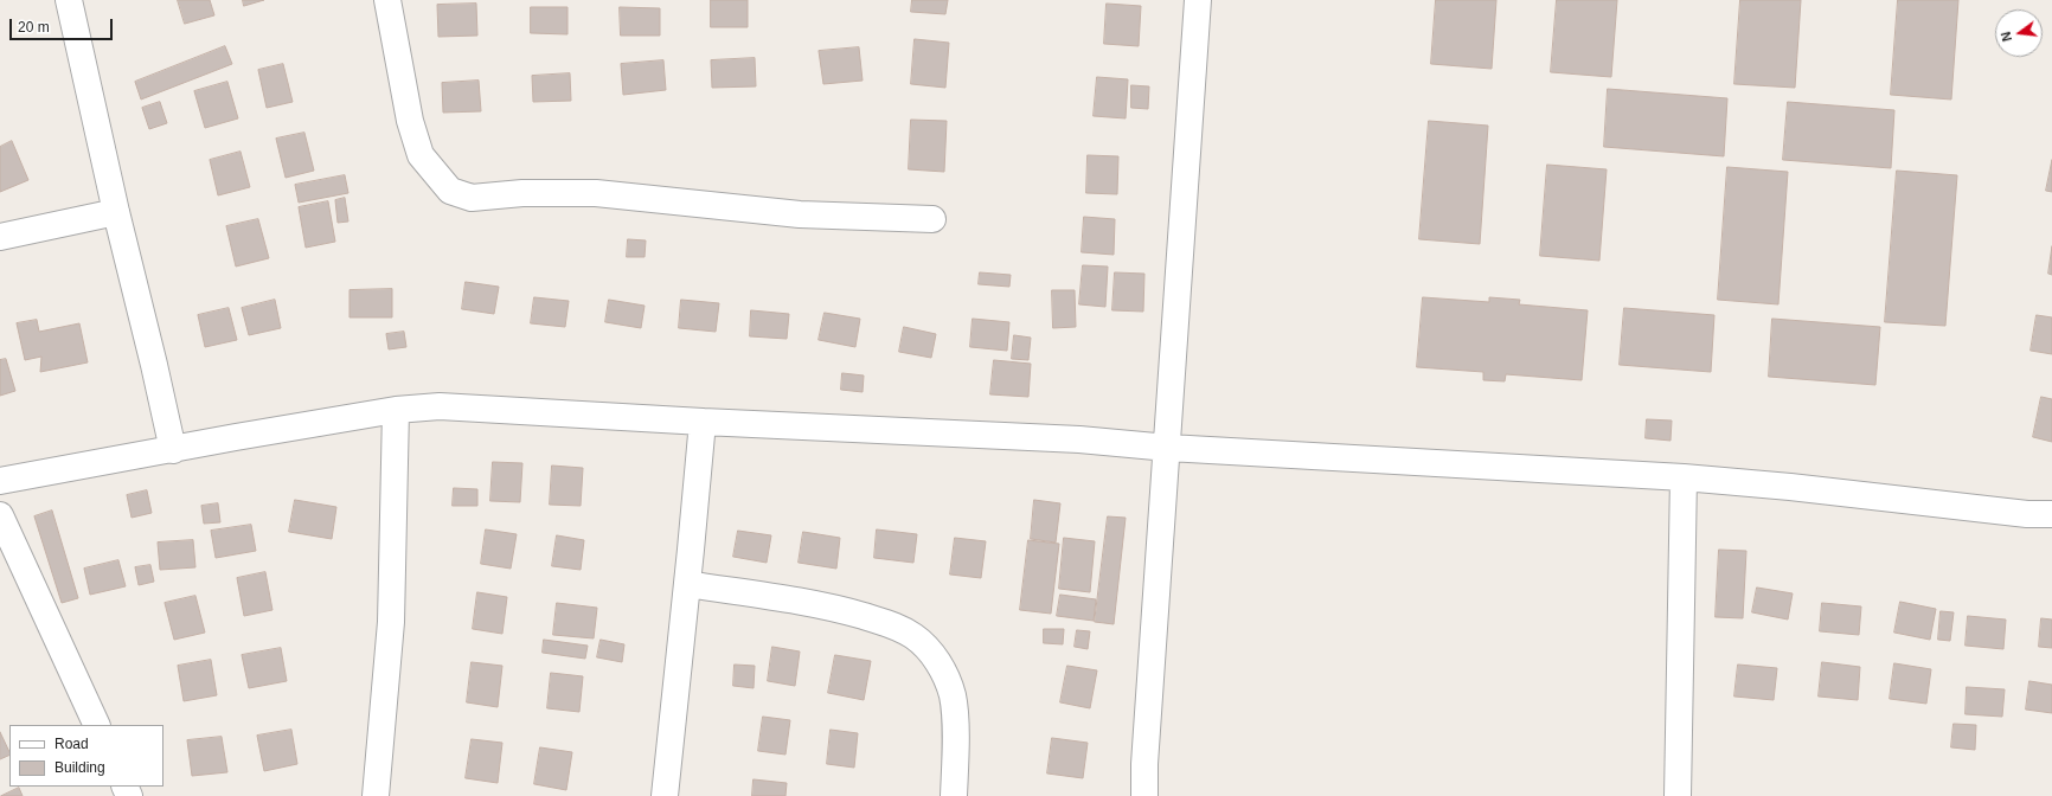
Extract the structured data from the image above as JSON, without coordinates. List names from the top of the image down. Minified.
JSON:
{"legend":["Road","Building"],"scale_bar":"20 m","north":"left"}
